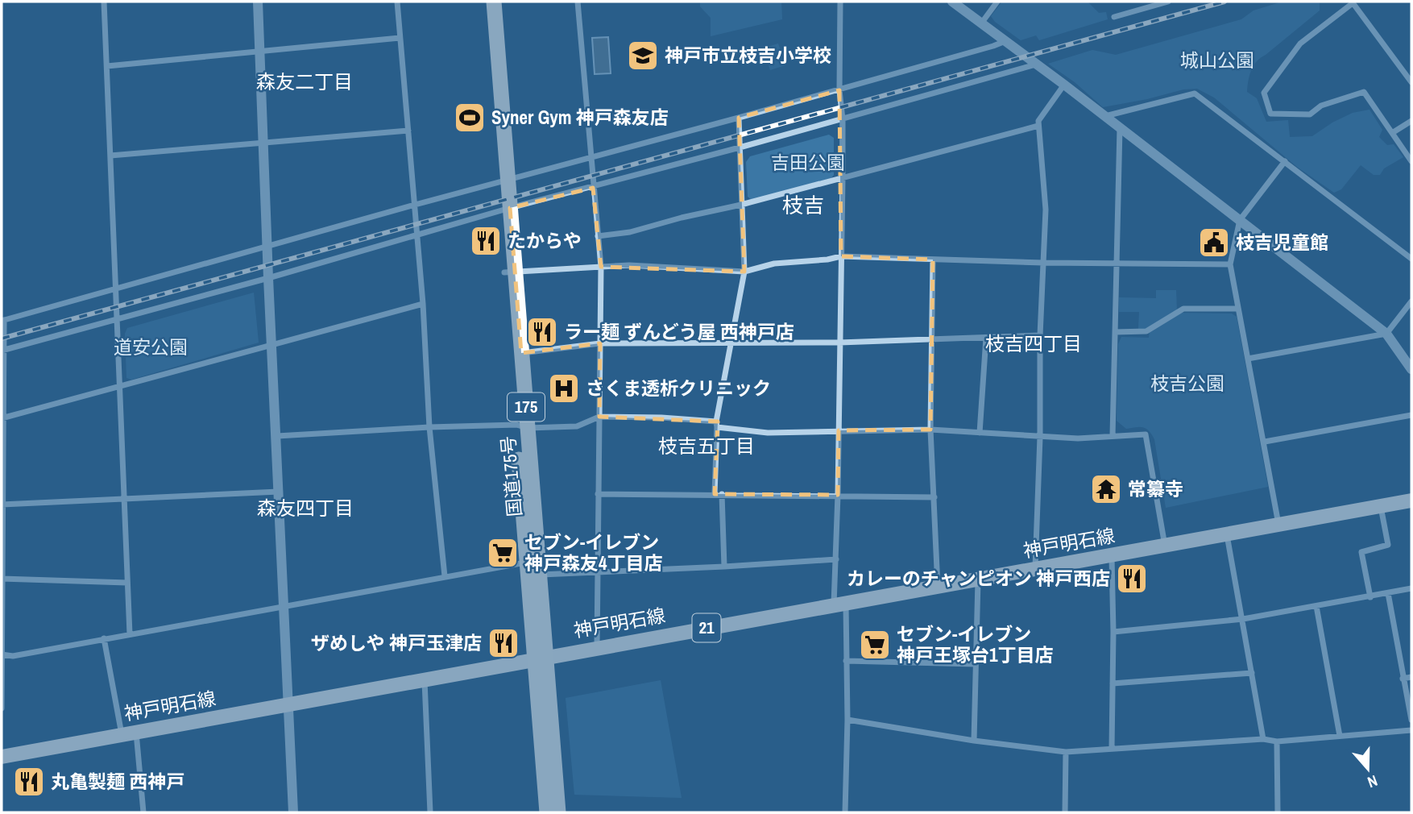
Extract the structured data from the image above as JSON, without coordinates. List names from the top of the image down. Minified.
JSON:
{"streets":{"highway":["175","国道175号"],"main road":["神戸明石線","21"]},"crossings":[["国道175号","神戸明石線"]],"districts":["森友二丁目","枝吉","枝吉四丁目","枝吉五丁目","森友四丁目"],"parks":["城山公園","吉田公園","道安公園","枝吉公園"],"places":{"school or university":["神戸市立枝吉小学校"],"sports":["Syner Gym 神戸森友店"],"restaurant":["たからや","ラー麺 ずんどう屋 西神戸店","カレーのチャンピオン 神戸西店","ザめしや 神戸玉津店","丸亀製麺 西神戸"],"public building":["枝吉児童館"],"hospital":["さくま透析クリニック"],"temple":["常纂寺"],"supermarket":["セブン-イレブン 神戸森友4丁目店","セブン-イレブン 神戸王塚台1丁目店"]},"north":"bottom"}
